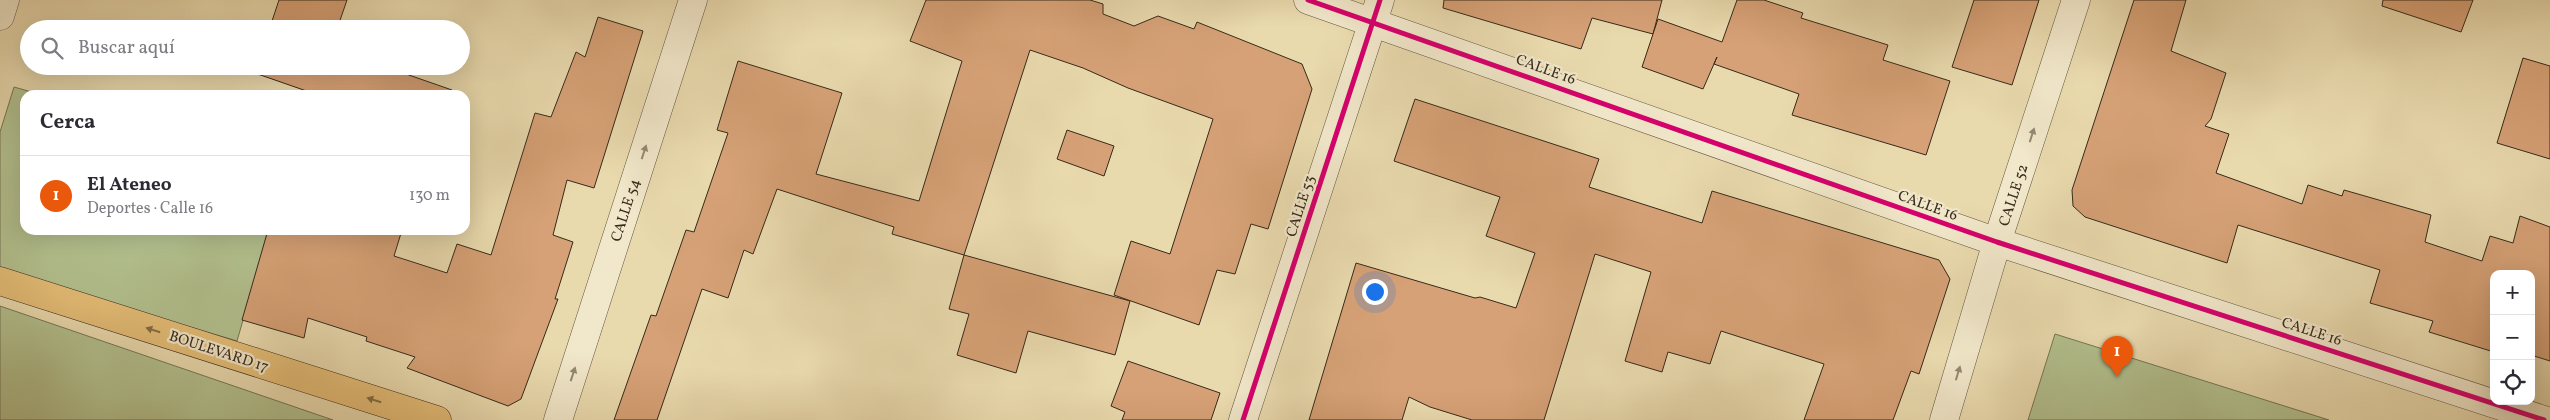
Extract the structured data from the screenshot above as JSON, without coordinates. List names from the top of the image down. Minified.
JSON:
{"streets":{"main road":["BOULEVARD 17"],"street":["CALLE 16","CALLE 52","CALLE 53","CALLE 54"]},"crossings":[["CALLE 16","CALLE 52"],["CALLE 16","CALLE 53"]],"one_way":["CALLE 52","CALLE 54","BOULEVARD 17"],"page":{"search":"Buscar aquí","heading":"Cerca","list":[{"mark":"1","name":"El Ateneo","note":"Deportes · Calle 16","value":"130 m"}],"map_buttons":["+","−"],"pins":"1"}}
